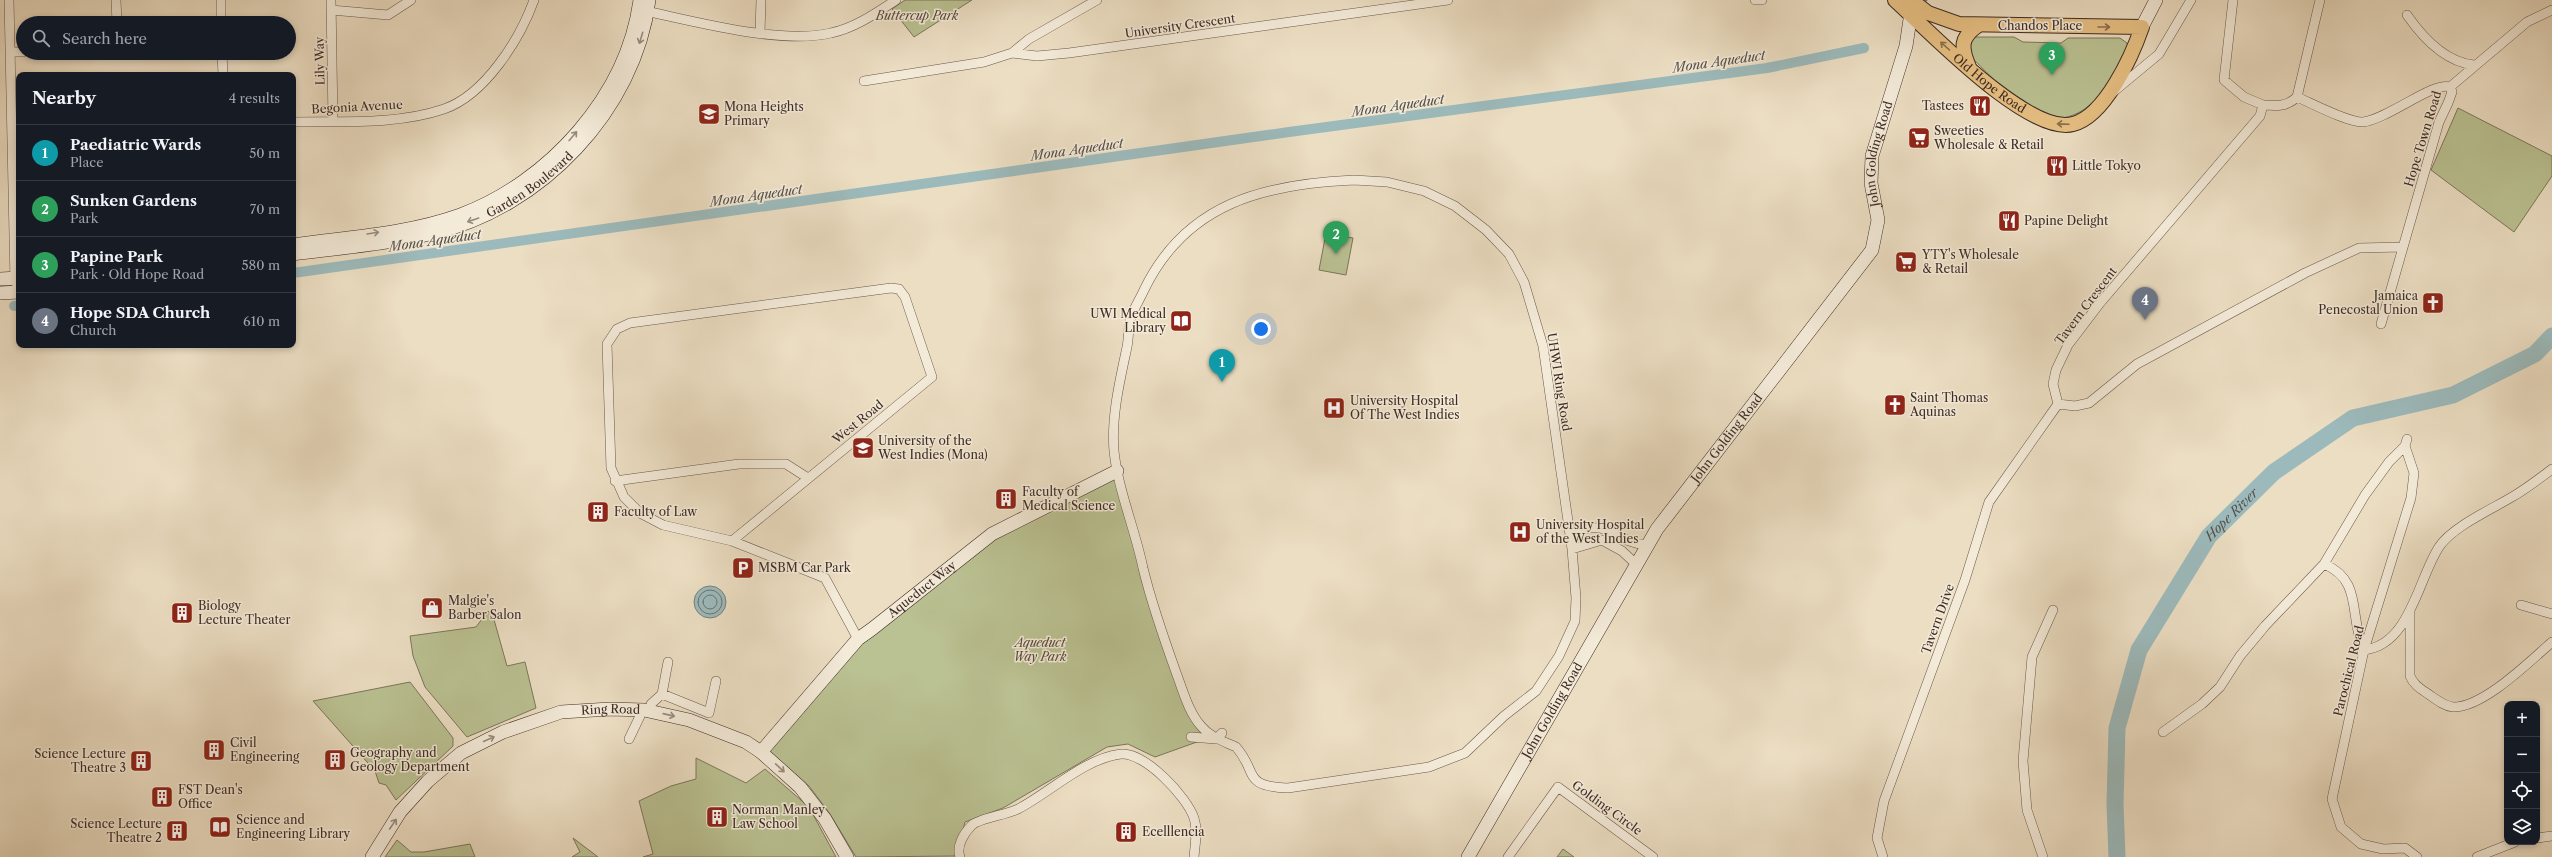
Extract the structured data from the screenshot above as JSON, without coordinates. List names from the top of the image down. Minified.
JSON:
{"streets":{"main road":["Chandos Place","Old Hope Road"],"street":["University Crescent","Lily Way","Begonia Avenue","Hope Town Road","John Golding Road","Garden Boulevard","Tavern Crescent","UHWI Ring Road","West Road","Aqueduct Way","Tavern Drive","Parochical Road","Ring Road","Golding Circle"]},"crossings":[["Chandos Place","Old Hope Road"],["Lily Way","Begonia Avenue"],["Old Hope Road","John Golding Road"],["Tavern Crescent","Tavern Drive"],["UHWI Ring Road","Aqueduct Way"],["Aqueduct Way","Ring Road"]],"one_way":["Chandos Place","Old Hope Road","Ring Road"],"water":["Mona Aqueduct","Hope River"],"parks":["Buttercup Park","Aqueduct Way Park"],"places":{"restaurant":["Tastees","Little Tokyo","Papine Delight"],"school or university":["Mona Heights Primary","University of the West Indies (Mona)"],"supermarket":["Sweeties Wholesale & Retail","YTY's Wholesale & Retail"],"church":["Jamaica Penecostal Union","Saint Thomas Aquinas"],"library":["UWI Medical Library","Science and Engineering Library"],"hospital":["University Hospital Of The West Indies","University Hospital of the West Indies"],"building":["Faculty of Medical Science","Faculty of Law","Biology Lecture Theater","Civil Engineering","Geography and Geology Department","Science Lecture Theatre 3","FST Dean's Office","Norman Manley Law School","Science Lecture Theatre 2","Ecelllencia"],"parking":["MSBM Car Park"],"shop":["Malgie's Barber Salon"]},"page":{"search":"Search here","pins":["3","2","4","1"],"heading":["Nearby","4 results"],"list":[{"mark":"1","name":"Paediatric Wards","note":"Place","value":"50 m"},{"mark":"2","name":"Sunken Gardens","note":"Park","value":"70 m"},{"mark":"3","name":"Papine Park","note":"Park · Old Hope Road","value":"580 m"},{"mark":"4","name":"Hope SDA Church","note":"Church","value":"610 m"}],"map_buttons":["+","−"]}}
